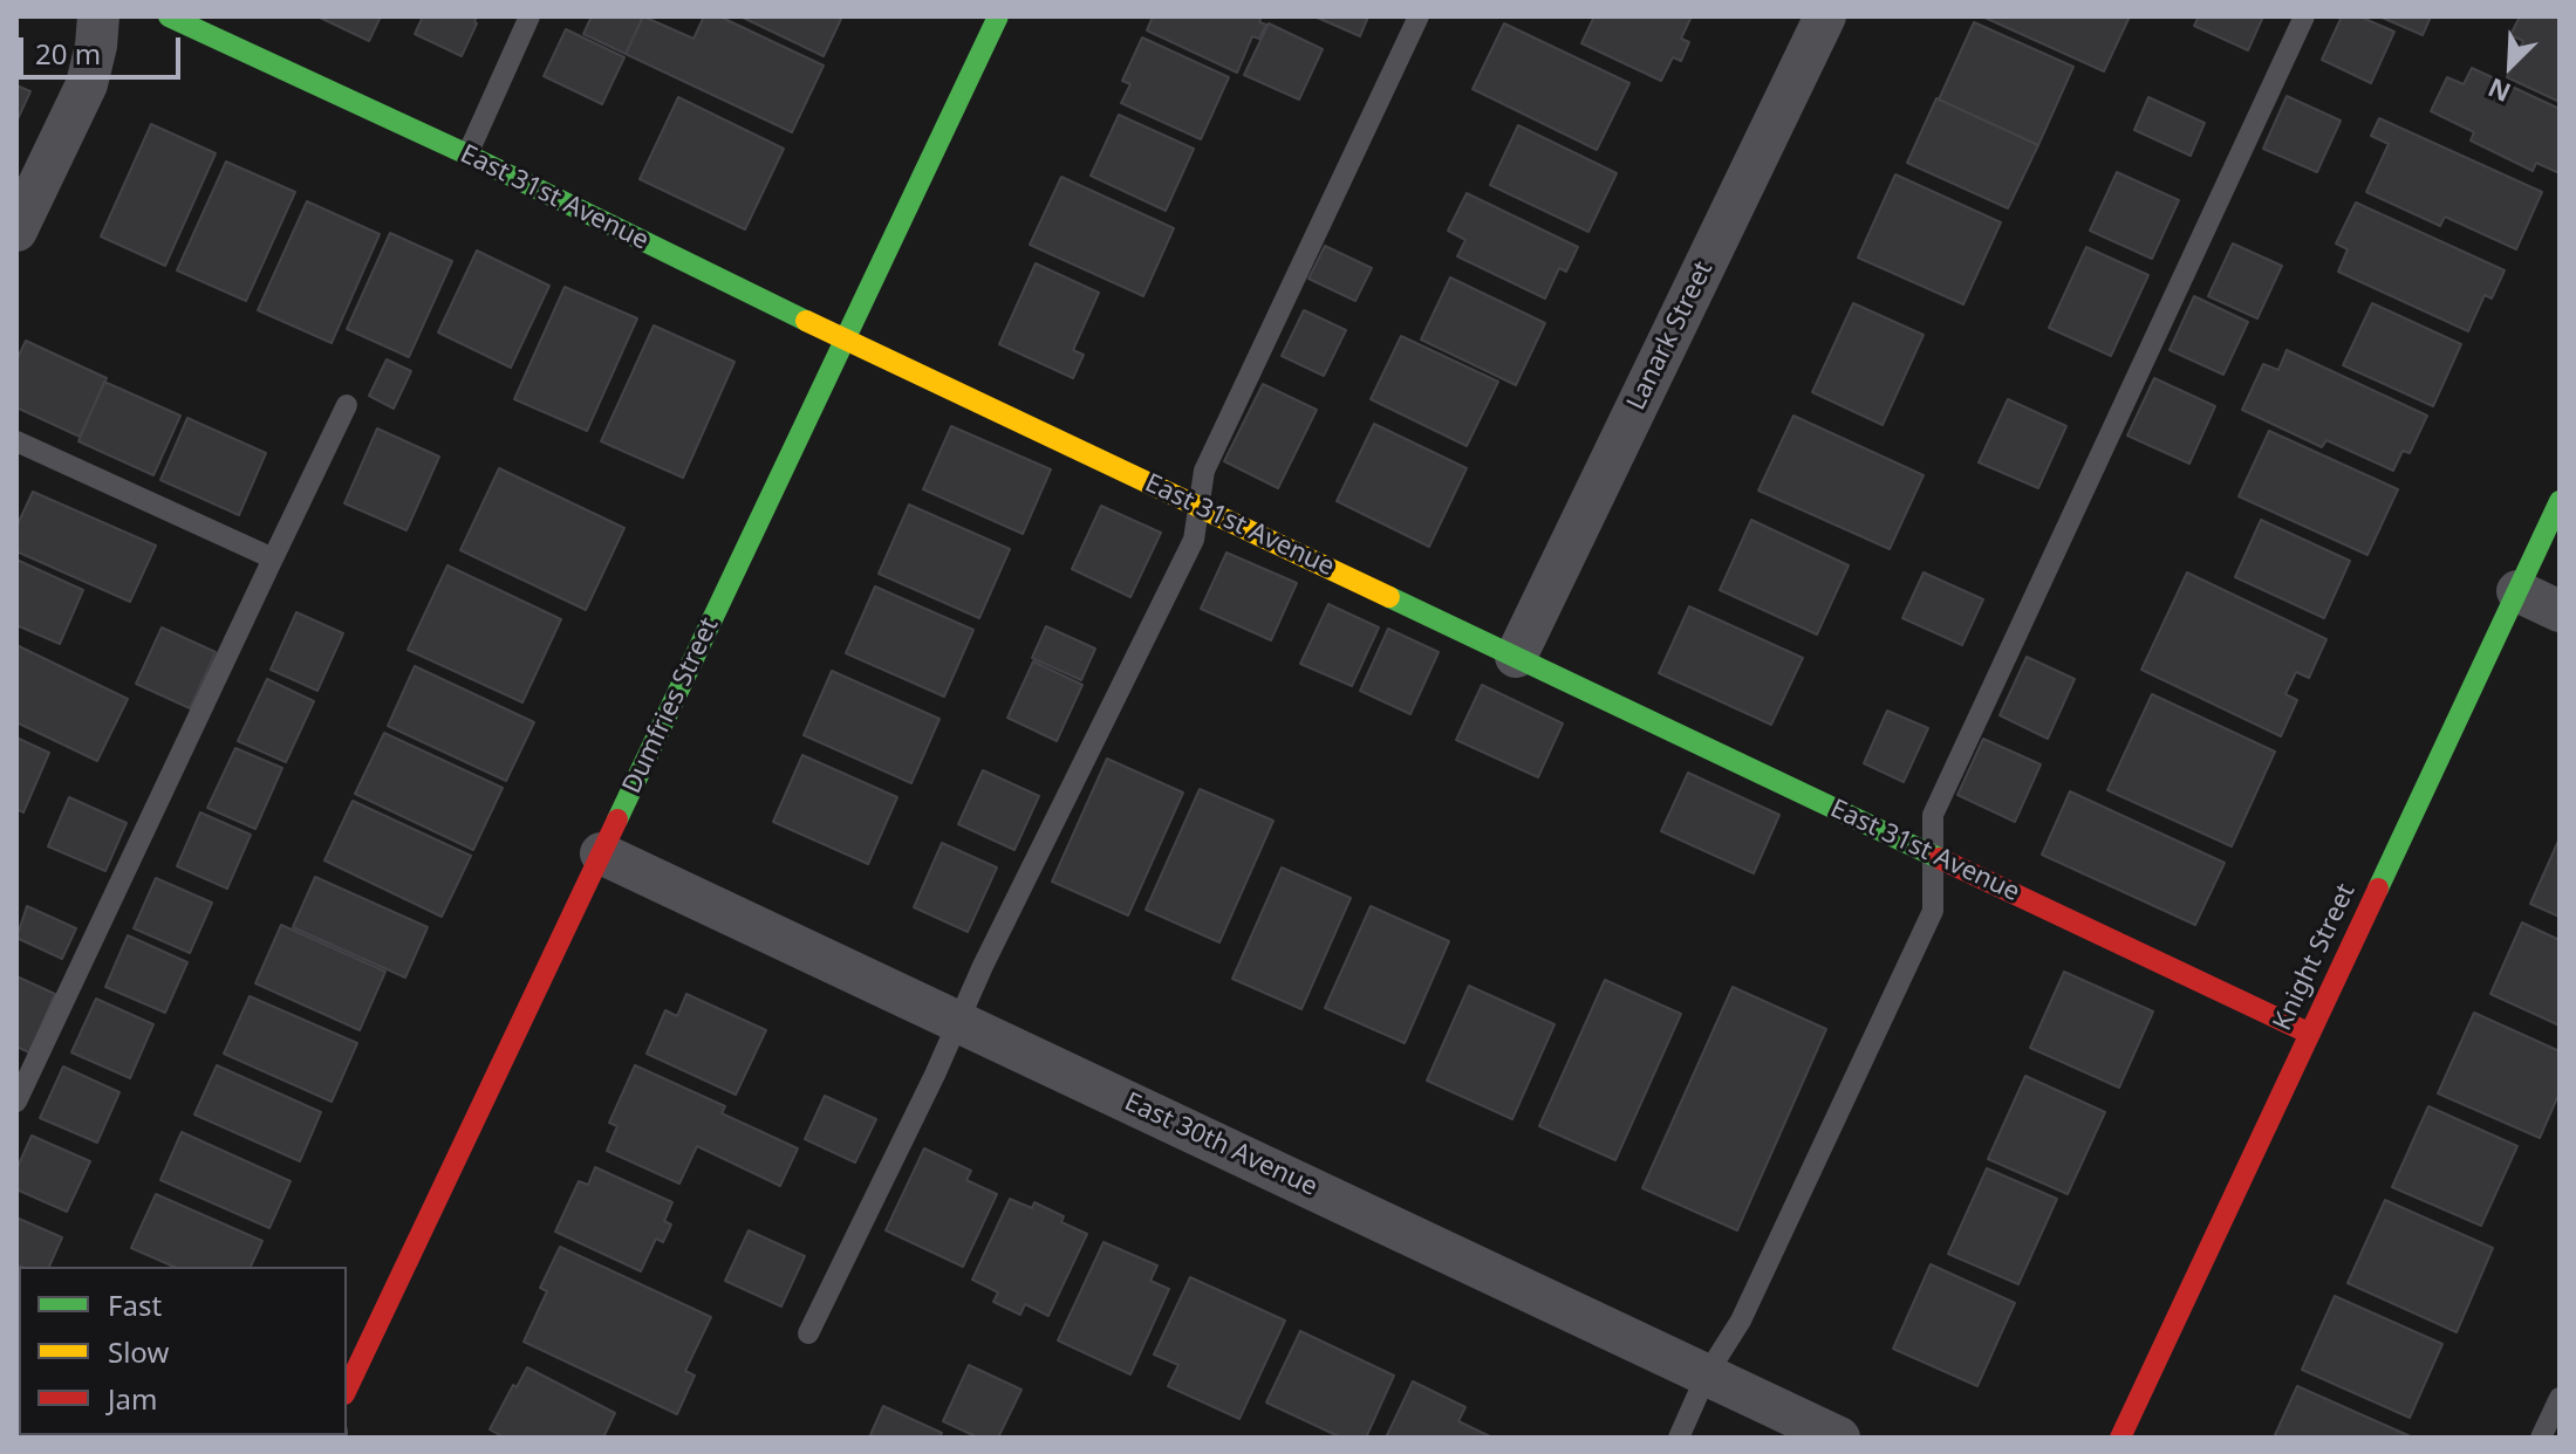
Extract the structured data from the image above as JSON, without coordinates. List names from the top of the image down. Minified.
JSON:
{"streets":{"street":["East 31st Avenue","Lanark Street","Dumfries Street","Knight Street","East 30th Avenue"]},"crossings":[["East 31st Avenue","Lanark Street"],["East 31st Avenue","Dumfries Street"],["East 31st Avenue","Knight Street"],["Dumfries Street","East 30th Avenue"]],"legend":["Fast","Slow","Jam"],"scale_bar":"20 m","north":"bottom left"}
